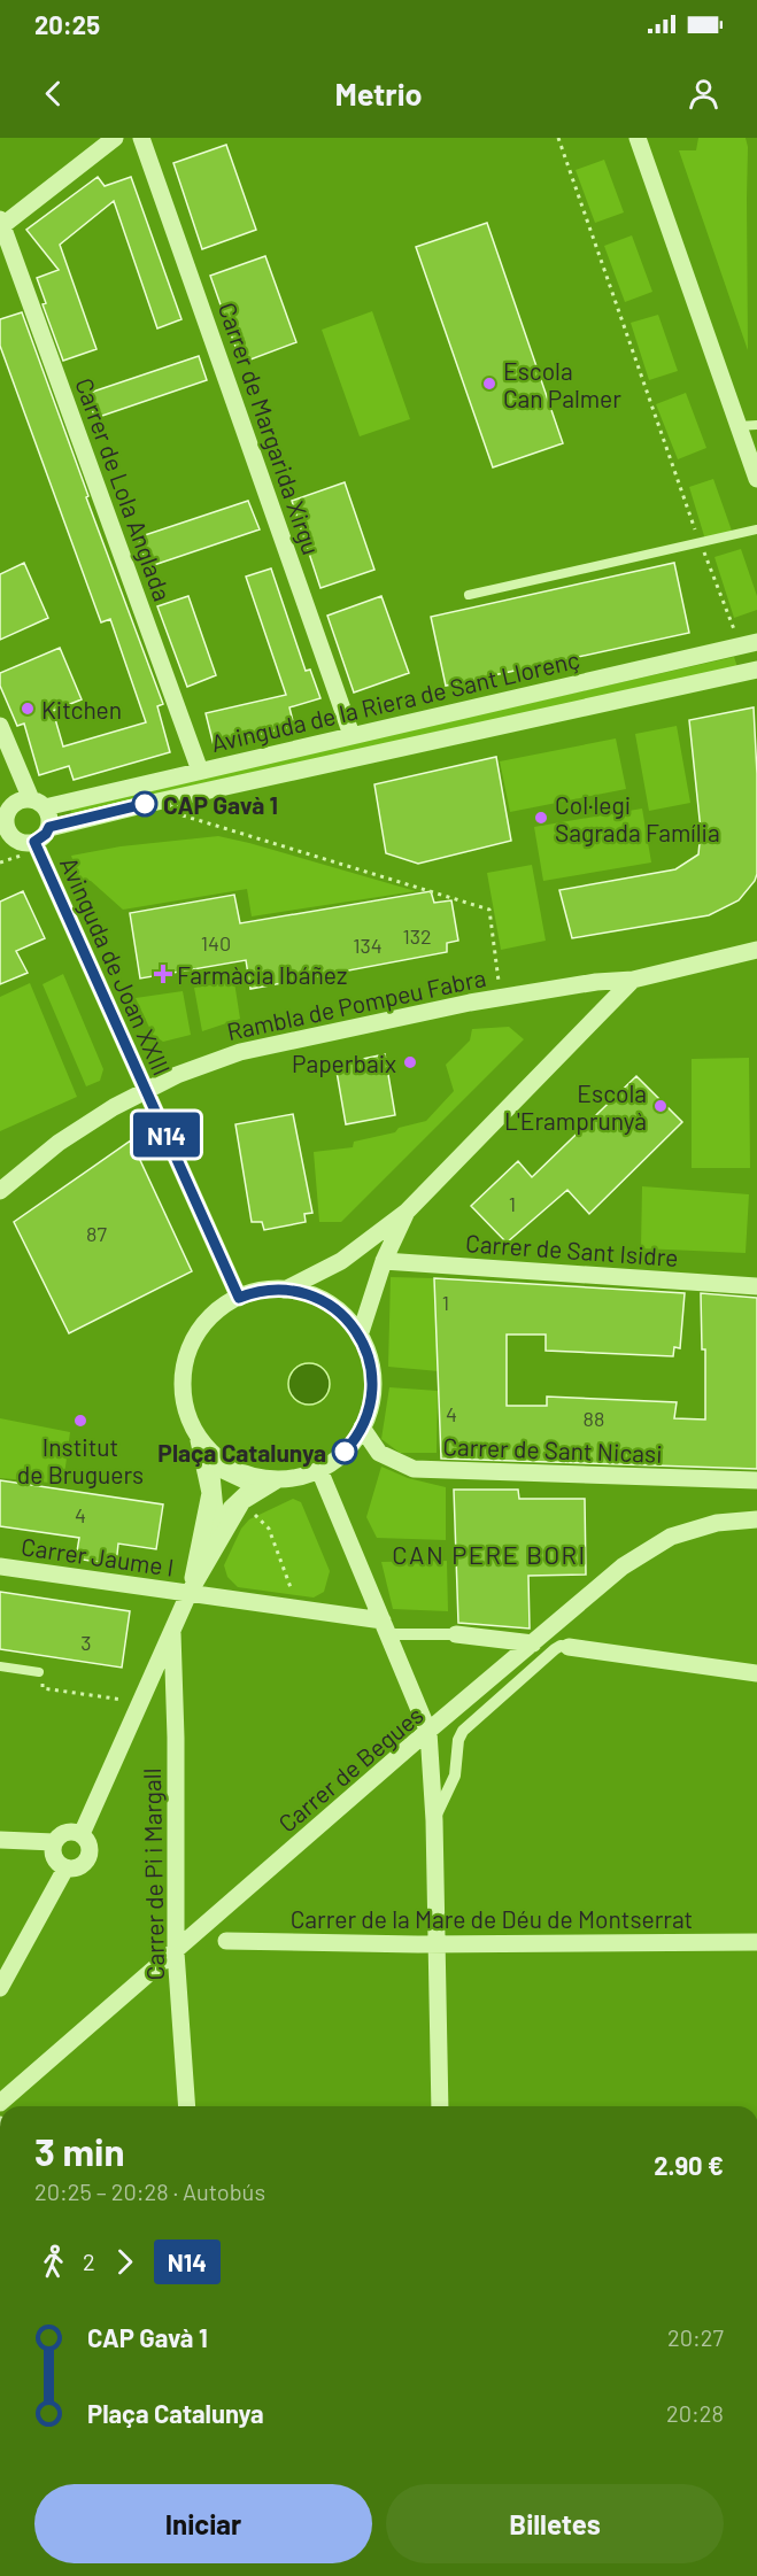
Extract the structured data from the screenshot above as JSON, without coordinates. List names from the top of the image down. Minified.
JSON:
{"streets":{"street":["Carrer de Margarida Xirgu","Carrer de Lola Anglada","Avinguda de la Riera de Sant Llorenç","Avinguda de Joan XXIII","Rambla de Pompeu Fabra","Carrer de Sant Isidre","Carrer de Sant Nicasi","Carrer Jaume I","Carrer de Begues","Carrer de Pi i Margall","Carrer de la Mare de Déu de Montserrat"]},"crossings":[["Carrer de Margarida Xirgu","Avinguda de la Riera de Sant Llorenç"],["Carrer de Lola Anglada","Avinguda de la Riera de Sant Llorenç"],["Avinguda de la Riera de Sant Llorenç","Avinguda de Joan XXIII"],["Avinguda de Joan XXIII","Rambla de Pompeu Fabra"],["Avinguda de Joan XXIII","Carrer de Sant Nicasi"],["Carrer de Begues","Carrer de Pi i Margall"]],"districts":["CAN PERE BORI"],"places":{"other":["Escola Can Palmer","Kitchen","CAP Gavà 1","Col·legi Sagrada Família","Paperbaix","Escola L'Eramprunyà","Institut de Bruguers","Plaça Catalunya"],"health":["Farmàcia Ibáñez"]},"lines":["bus line N14"],"house_numbers":["132","140","134","1","87","1","4","88","4","3"],"page":{"status":"20:25","header":"Metrio","on_map":"N14","heading":["3 min","20:25 – 20:28 · Autobús","2.90 €"],"legs":["2","N14"],"list":[{"name":"CAP Gavà 1","value":"20:27"},{"name":"Plaça Catalunya","value":"20:28"}],"buttons":["Iniciar","Billetes"]}}
